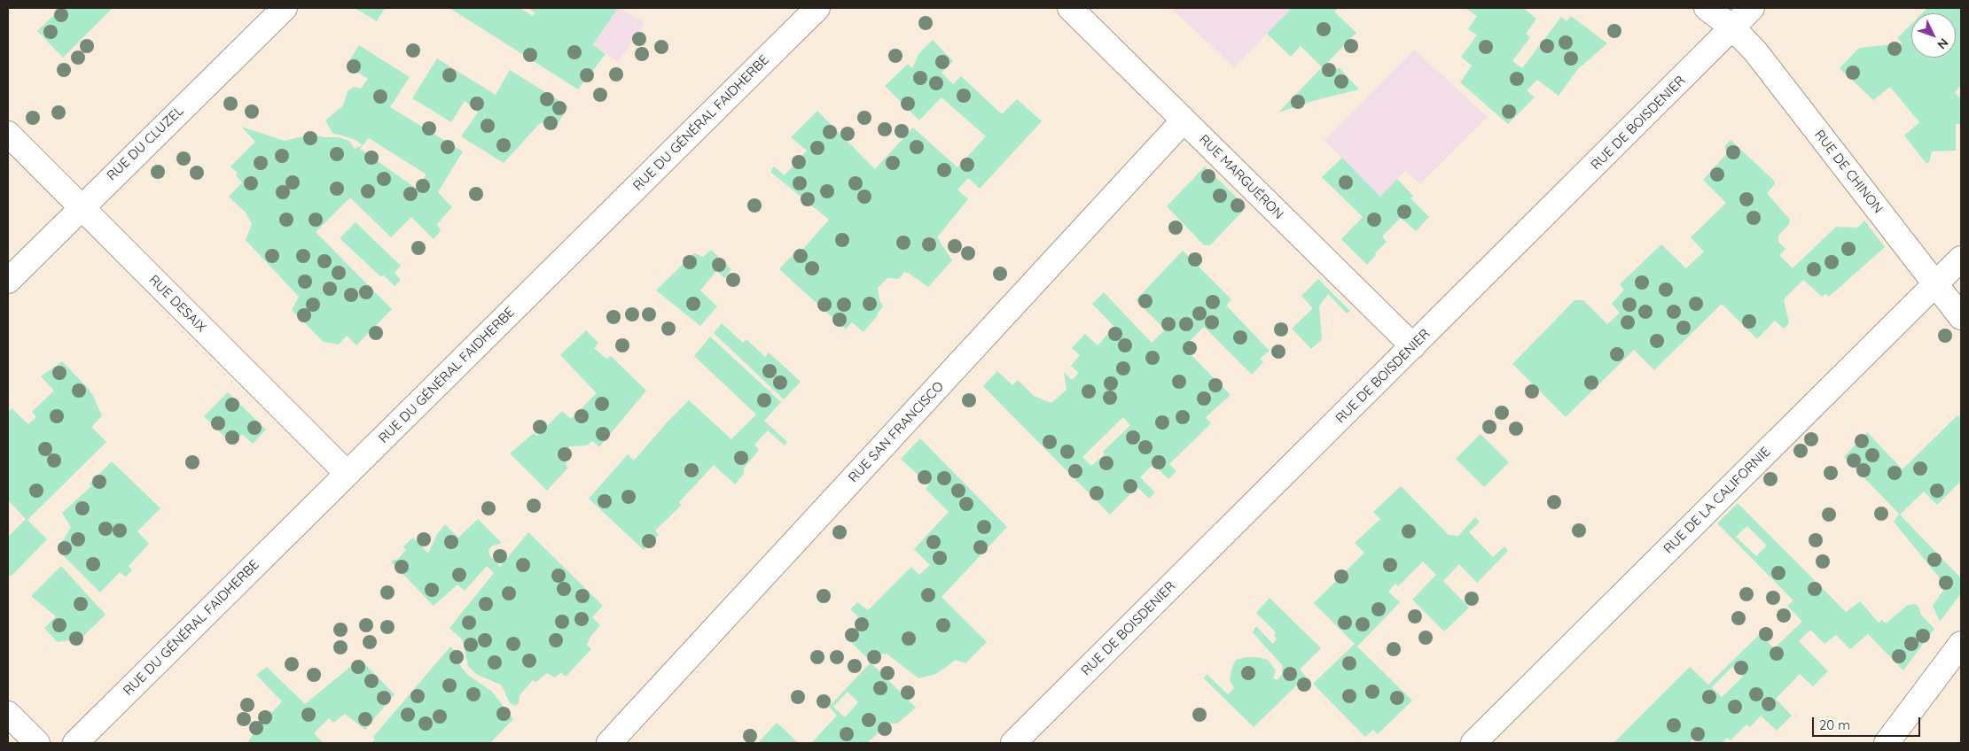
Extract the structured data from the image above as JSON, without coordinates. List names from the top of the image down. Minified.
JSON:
{"streets":{"street":["RUE DU GÉNÉRAL FAIDHERBE","RUE DE BOISDENIER","RUE DU CLUZEL","RUE DE CHINON","RUE MARGUÉRON","RUE DESAIX","RUE SAN FRANCISCO","RUE DE LA CALIFORNIE"]},"crossings":[["RUE DU GÉNÉRAL FAIDHERBE","RUE DESAIX"],["RUE DE BOISDENIER","RUE DE CHINON"],["RUE DE BOISDENIER","RUE MARGUÉRON"],["RUE DU CLUZEL","RUE DESAIX"],["RUE DE CHINON","RUE DE LA CALIFORNIE"],["RUE MARGUÉRON","RUE SAN FRANCISCO"]],"scale_bar":"20 m","north":"bottom right"}
